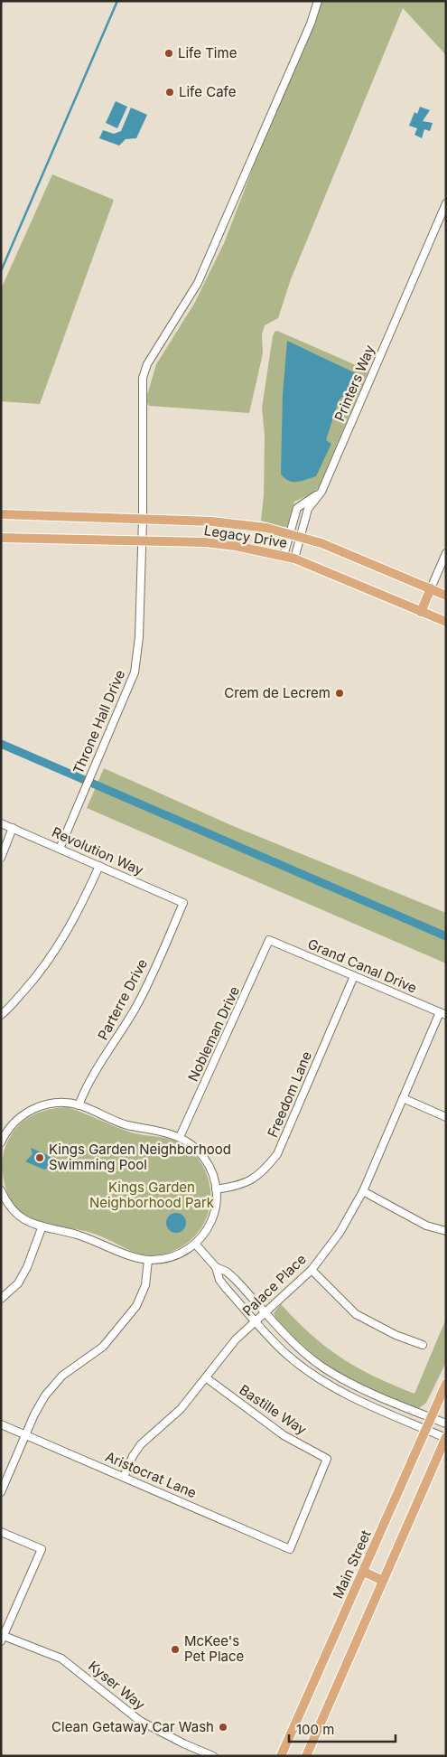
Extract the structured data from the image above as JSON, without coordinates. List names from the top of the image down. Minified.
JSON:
{"streets":{"main road":["Legacy Drive","Main Street"],"street":["Printers Way","Throne Hall Drive","Revolution Way","Grand Canal Drive","Parterre Drive","Nobleman Drive","Freedom Lane","Palace Place","Bastille Way","Aristocrat Lane","Kyser Way"]},"crossings":[["Printers Way","Legacy Drive"],["Legacy Drive","Throne Hall Drive"],["Throne Hall Drive","Revolution Way"],["Revolution Way","Parterre Drive"],["Grand Canal Drive","Nobleman Drive"],["Grand Canal Drive","Freedom Lane"],["Grand Canal Drive","Palace Place"],["Palace Place","Bastille Way"],["Palace Place","Aristocrat Lane"],["Bastille Way","Aristocrat Lane"]],"parks":["Kings Garden Neighborhood Park"],"places":["Life Time","Life Cafe","Crem de Lecrem","Kings Garden Neighborhood Swimming Pool","McKee's Pet Place","Clean Getaway Car Wash"],"scale_bar":"100 m"}
